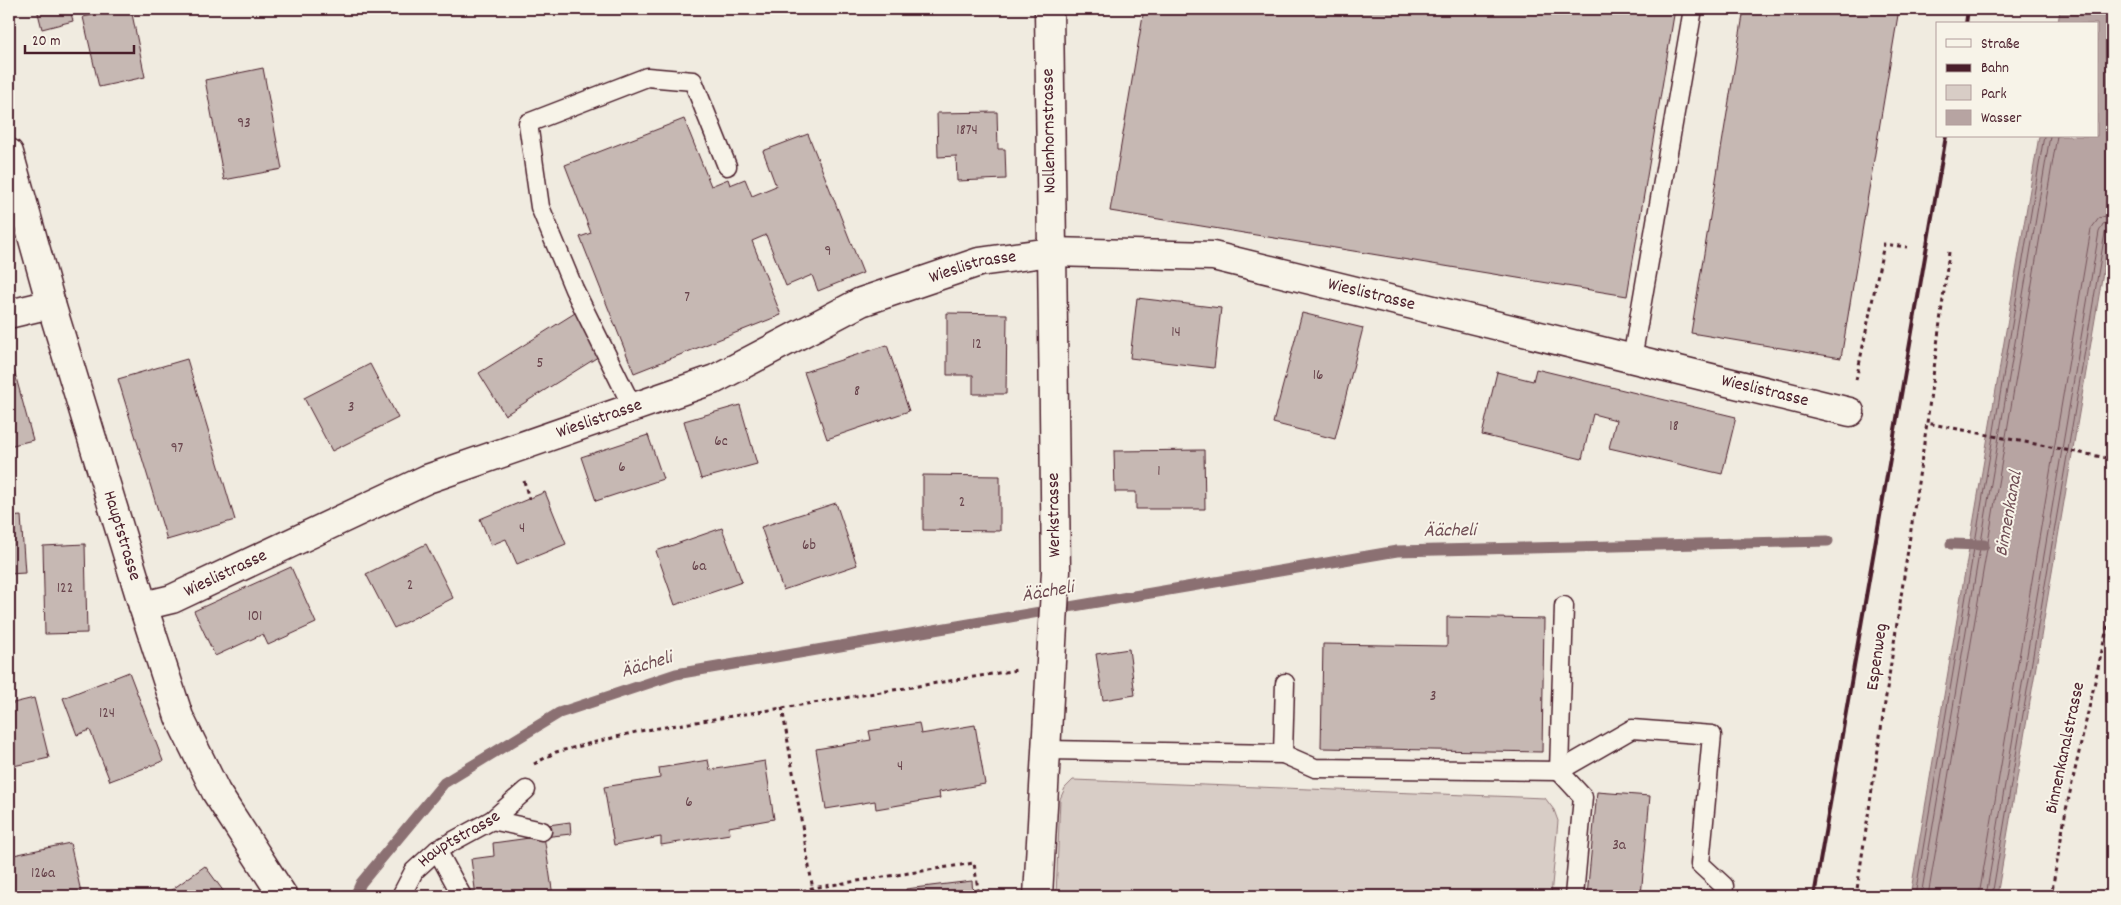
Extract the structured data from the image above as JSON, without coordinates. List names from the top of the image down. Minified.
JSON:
{"streets":{"street":["Nollenhornstrasse","Wieslistrasse","Werkstrasse","Hauptstrasse"],"path":["Espenweg","Binnenkanalstrasse"]},"crossings":[["Nollenhornstrasse","Wieslistrasse"],["Nollenhornstrasse","Werkstrasse"],["Wieslistrasse","Werkstrasse"],["Wieslistrasse","Hauptstrasse"]],"water":["Binnenkanal","Äächeli"],"house_numbers":["93","1874","9","7","14","12","5","16","8","3","18","6c","97","6","1","2","4","6b","6a","2","122","101","3","124","4","6","3a","126a"],"legend":["Straße","Bahn","Park","Wasser"],"scale_bar":"20 m"}
